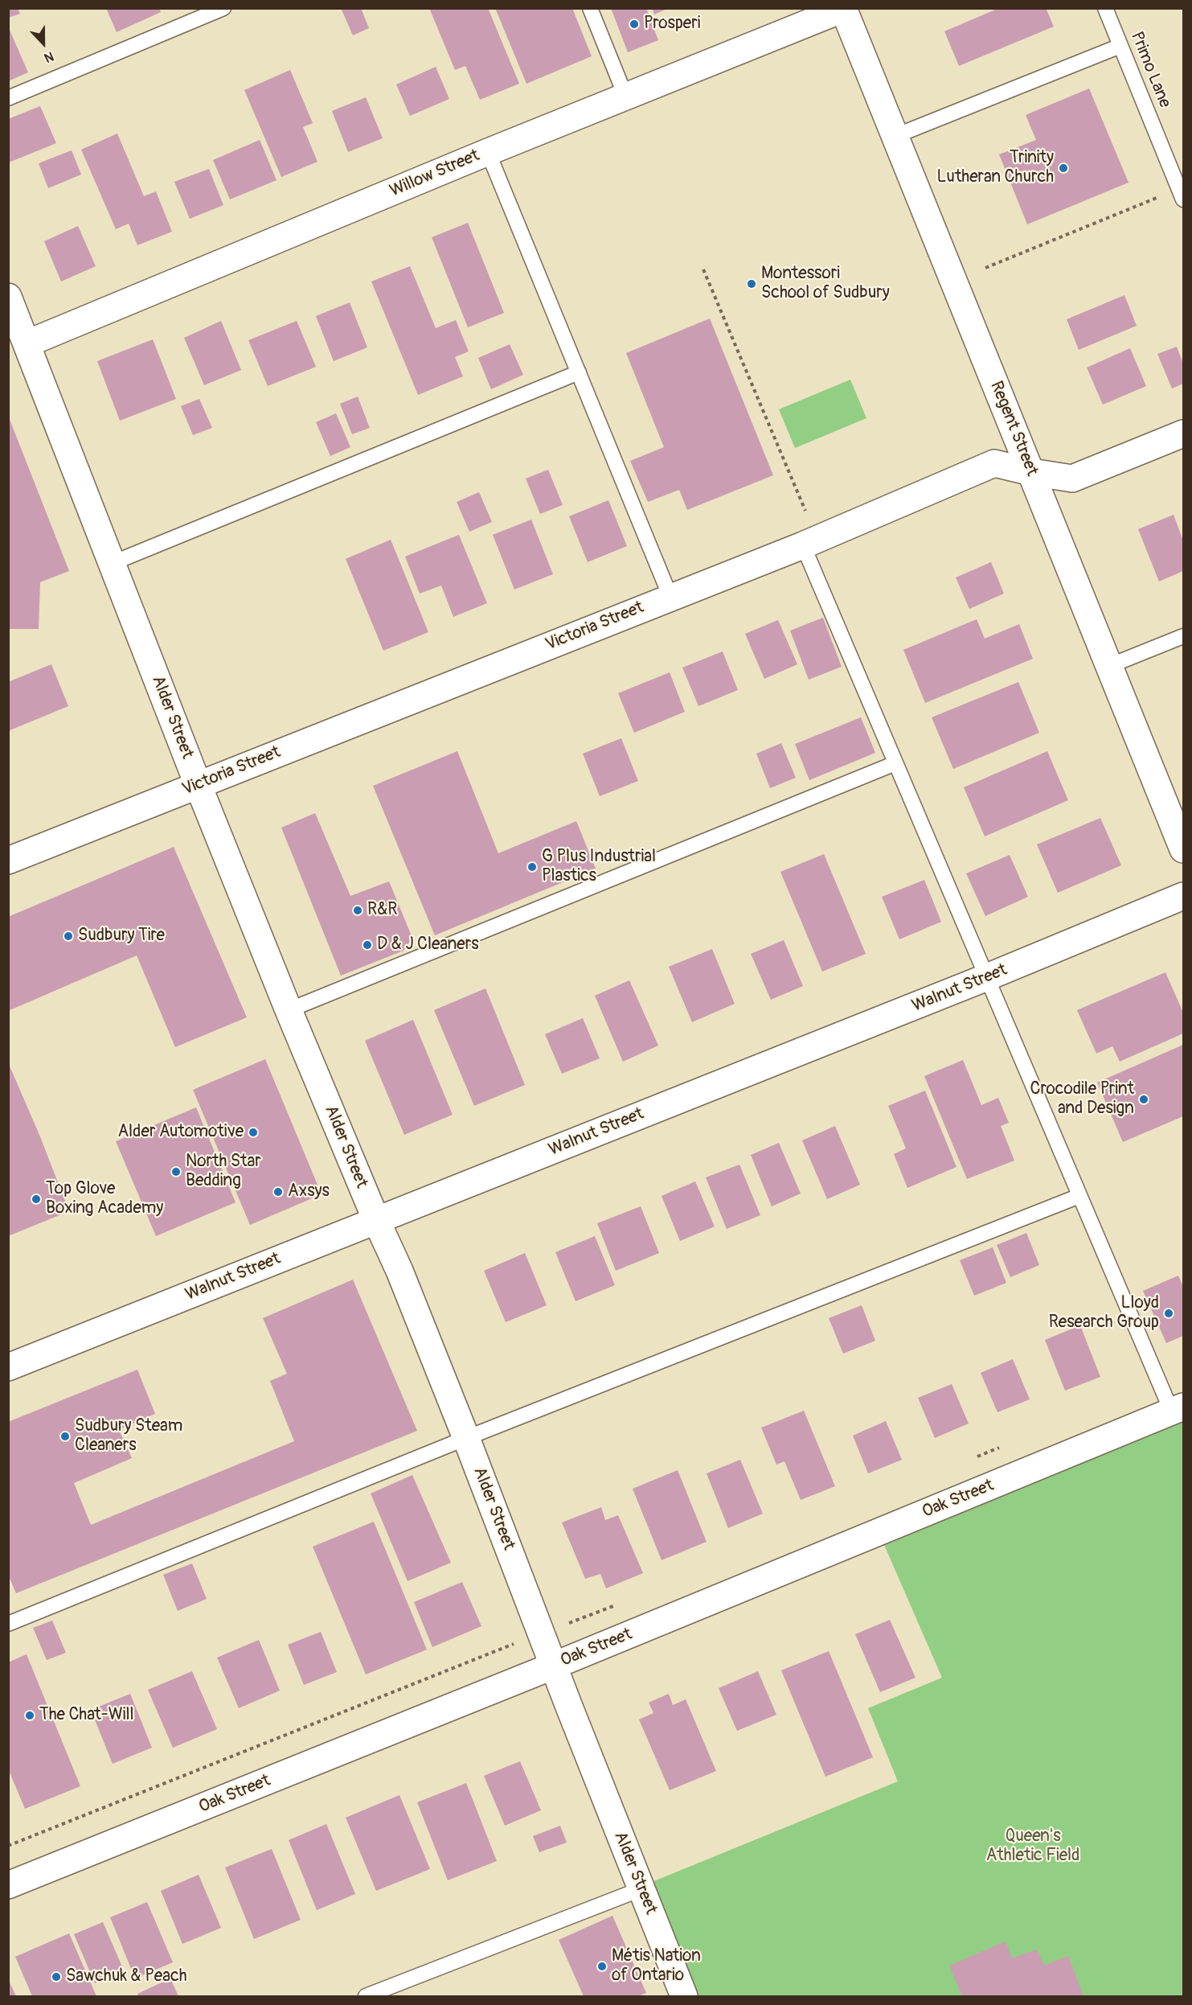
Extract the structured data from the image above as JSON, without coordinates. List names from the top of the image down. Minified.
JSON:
{"streets":{"street":["Willow Street","Regent Street","Victoria Street","Alder Street","Walnut Street","Oak Street"],"lane":["Primo Lane"]},"crossings":[["Willow Street","Regent Street"],["Willow Street","Alder Street"],["Regent Street","Victoria Street"],["Victoria Street","Alder Street"],["Alder Street","Walnut Street"],["Alder Street","Oak Street"]],"parks":["Queen's Athletic Field"],"places":["Prosperi","Trinity Lutheran Church","Montessori School of Sudbury","G Plus Industrial Plastics","R&R","Sudbury Tire","D & J Cleaners","Crocodile Print and Design","Alder Automotive","North Star Bedding","Axsys","Top Glove Boxing Academy","Lloyd Research Group","Sudbury Steam Cleaners","The Chat-Will","Métis Nation of Ontario","Sawchuk & Peach"],"north":"bottom"}
